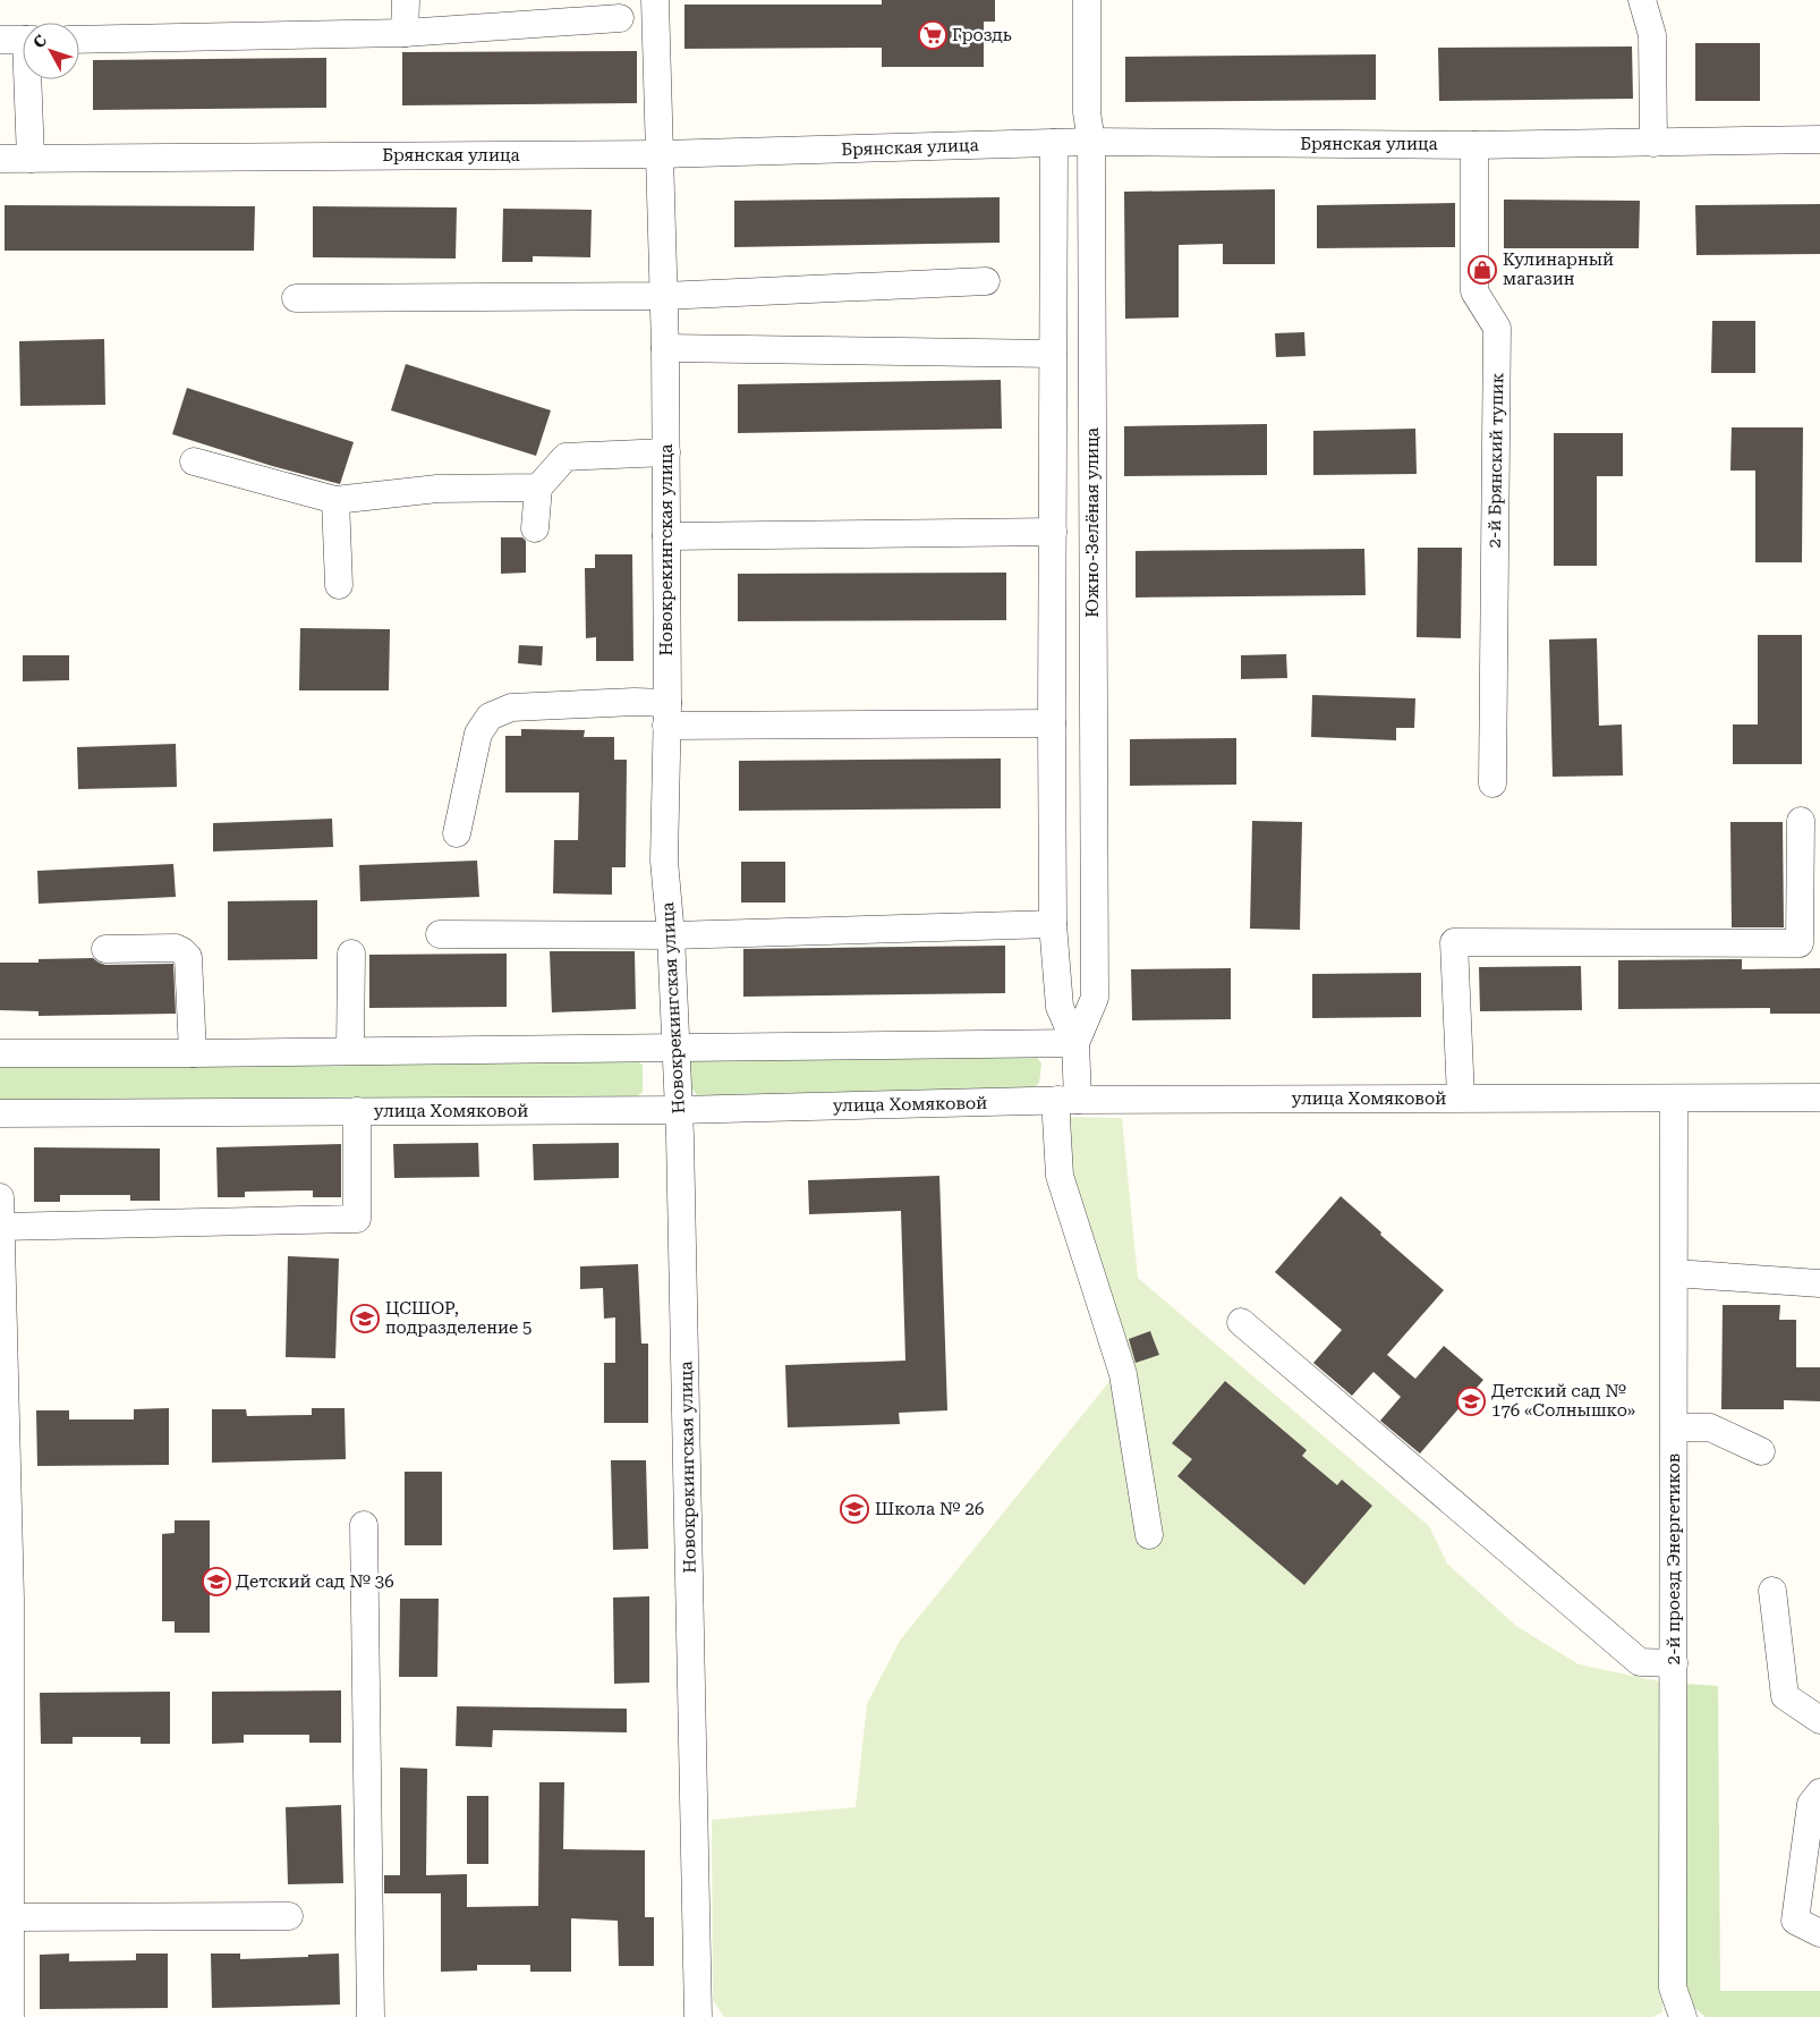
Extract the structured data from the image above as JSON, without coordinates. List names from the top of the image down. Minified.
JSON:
{"streets":{"street":["Брянская улица","2-й Брянский тупик","Южно-Зелёная улица","Новокрекингская улица","улица Хомяковой","2-й проезд Энергетиков"]},"crossings":[["Брянская улица","2-й Брянский тупик"],["Брянская улица","Южно-Зелёная улица"],["Брянская улица","Новокрекингская улица"],["Южно-Зелёная улица","улица Хомяковой"],["Новокрекингская улица","улица Хомяковой"],["улица Хомяковой","2-й проезд Энергетиков"]],"places":{"supermarket":["Гроздь"],"shop":["Кулинарный магазин"],"school or university":["ЦСШОР, подразделение 5","Детский сад № 176 «Солнышко»","Школа № 26","Детский сад № 36"]},"north":"top left"}
